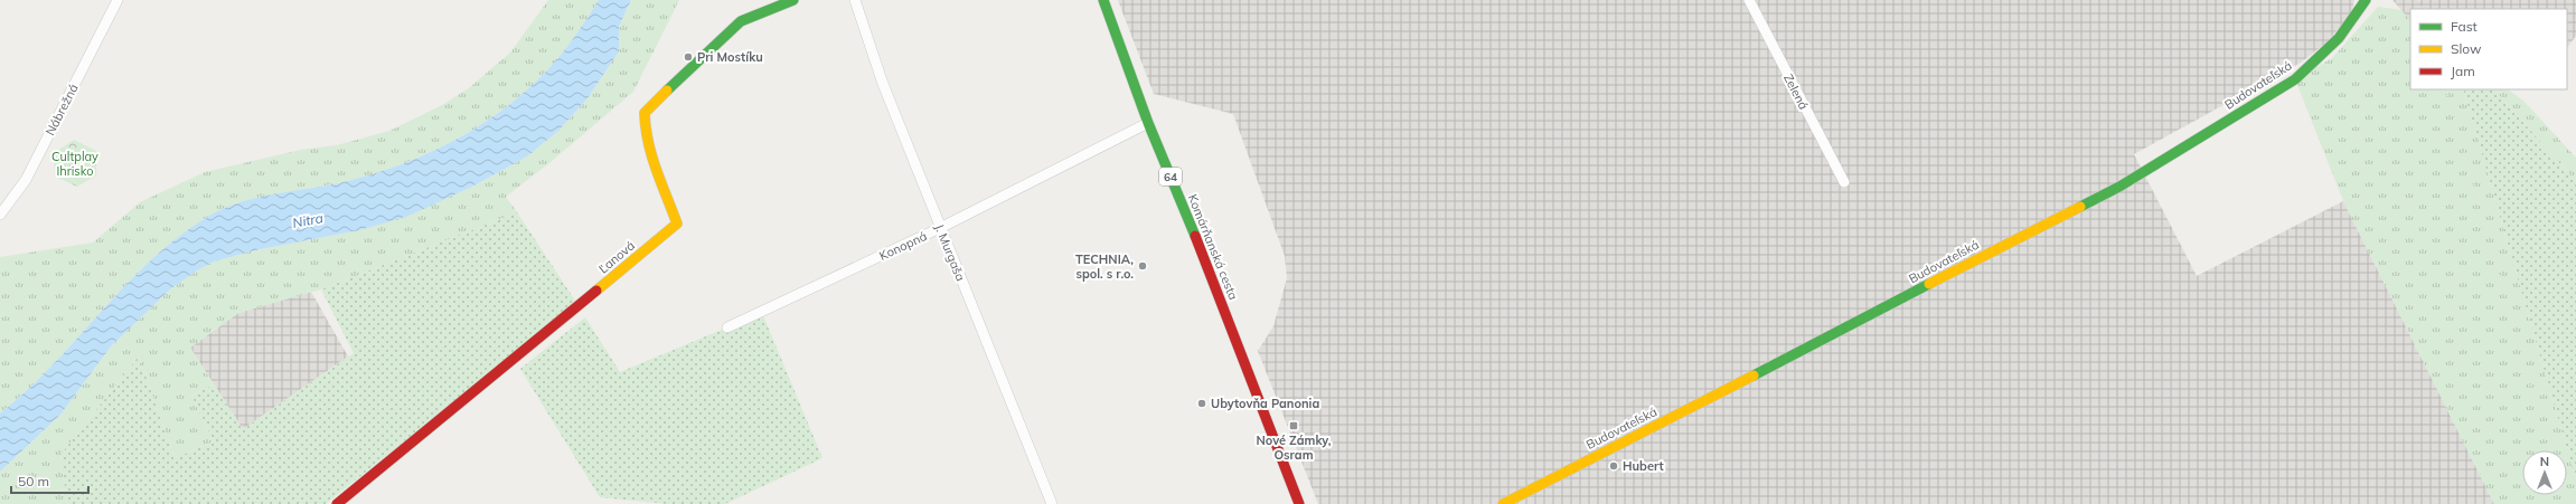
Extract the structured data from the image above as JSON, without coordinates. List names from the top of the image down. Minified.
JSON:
{"streets":{"street":["Budovateľská","Zelená","Nábrežná","64","Konopná","Komárňanská cesta","J. Murgaša","Ľanová"]},"crossings":[["Konopná","Komárňanská cesta"],["Konopná","J. Murgaša"]],"water":["Nitra"],"parks":["Cultplay Ihrisko"],"places":{"other":["Pri Mostíku","TECHNIA, spol. s r.o.","Ubytovňa Panonia","Hubert"],"transit":["Nové Zámky, Osram"]},"legend":["Fast","Slow","Jam"],"scale_bar":"50 m","north":"top"}
